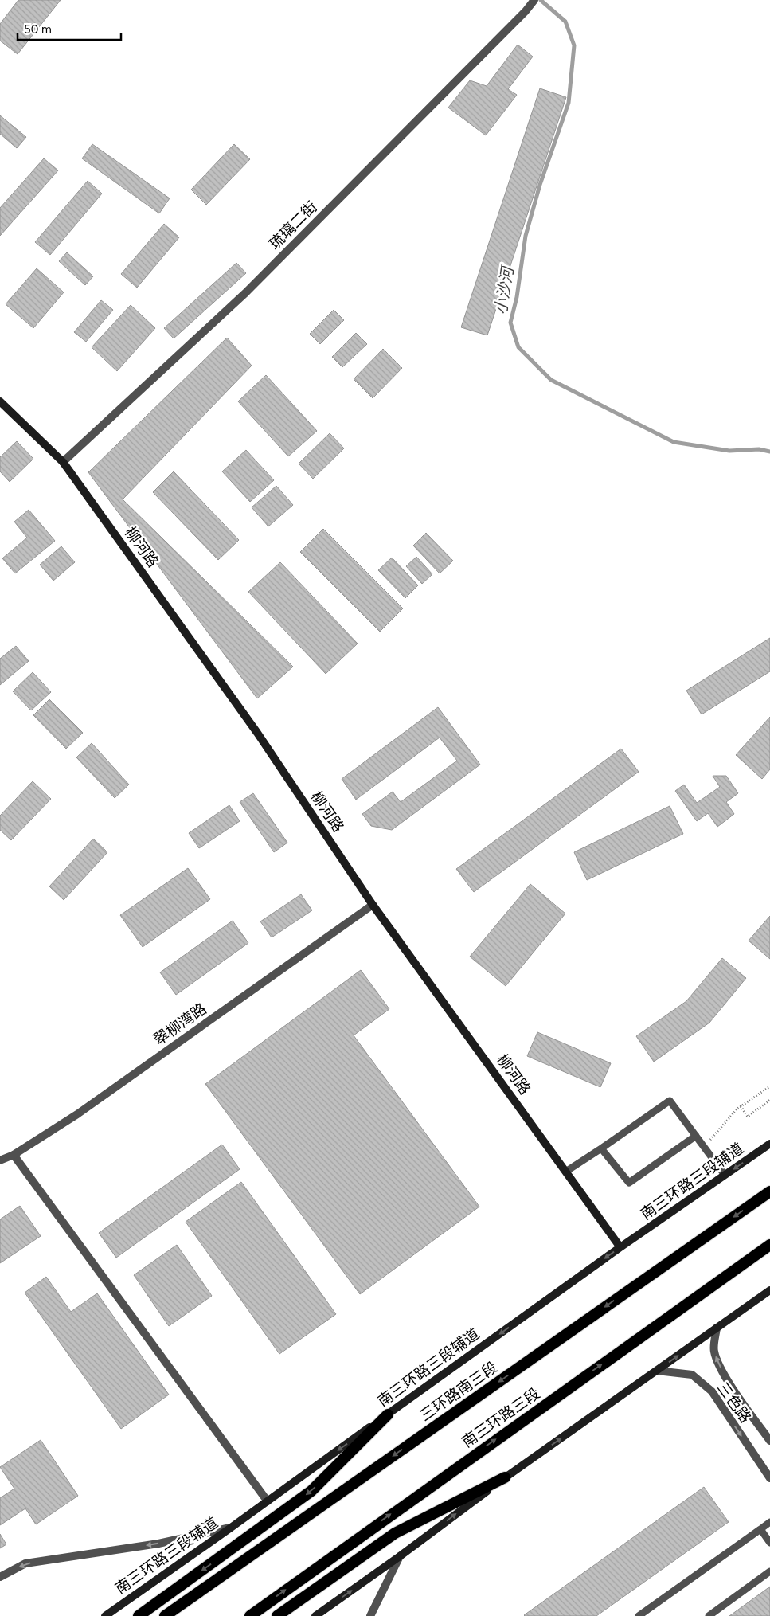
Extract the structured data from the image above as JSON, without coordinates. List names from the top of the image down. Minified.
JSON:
{"streets":{"highway":["三环路南三段","南三环路三段"],"main road":["柳河路","南三环路三段辅道"],"street":["琉璃二街","翠柳湾路","三色路"]},"crossings":[["琉璃二街","柳河路"],["柳河路","翠柳湾路"],["柳河路","南三环路三段辅道"]],"one_way":["南三环路三段辅道"],"water":["小沙河"],"scale_bar":"50 m"}
